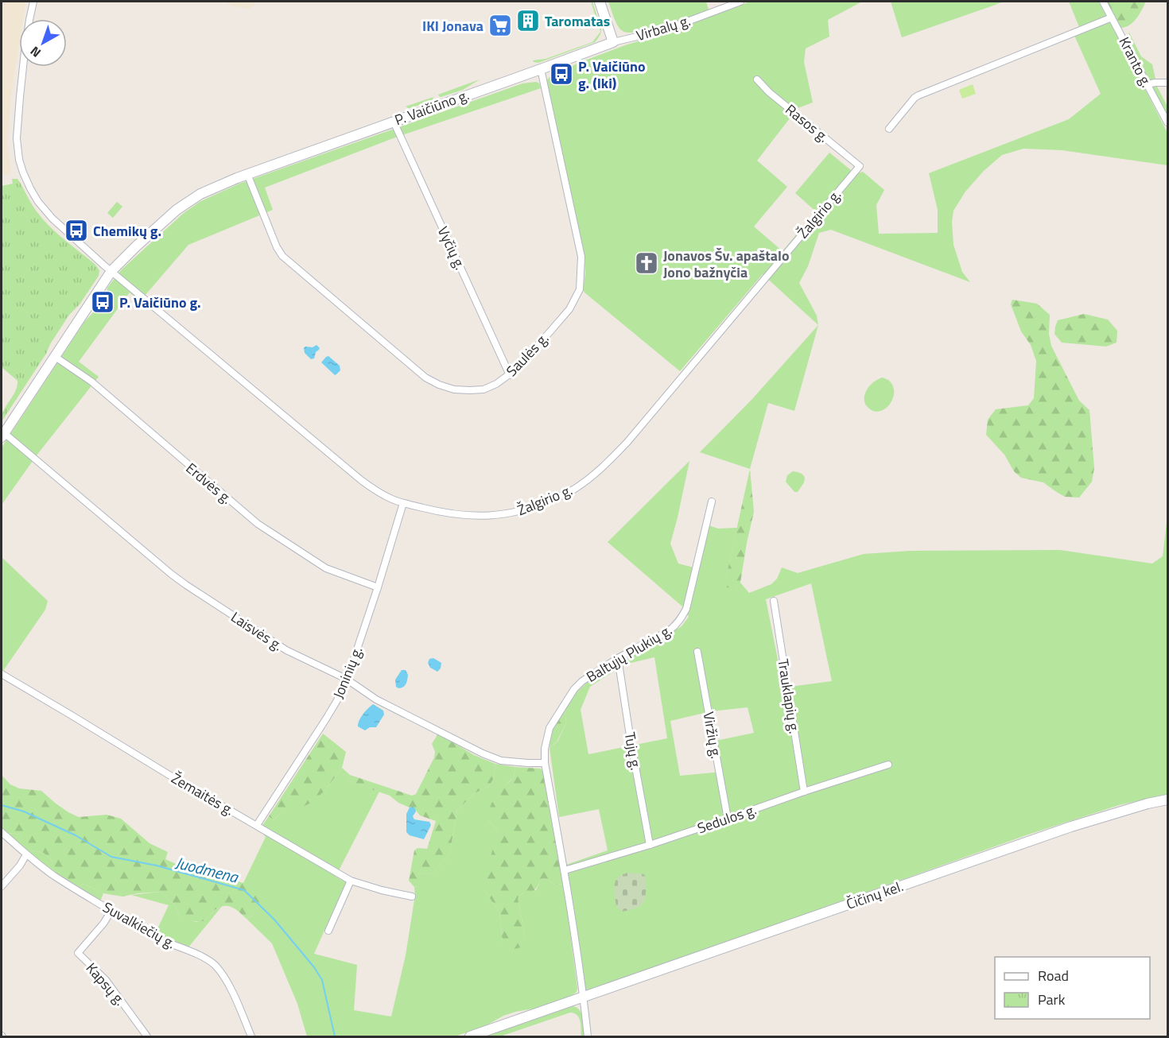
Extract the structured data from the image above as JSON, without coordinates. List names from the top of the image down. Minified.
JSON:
{"streets":{"main road":["P. Vaičiūno g.","Čičinų kel."],"street":["Virbalų g.","Kranto g.","Rasos g.","Žalgirio g.","Vyčių g.","Saulės g.","Erdvės g.","Laisvės g.","Baltųjų Plukių g.","Joninių g.","Trauklapių g.","Viržių g.","Tujų g.","Žemaitės g.","Sedulos g.","Suvalkiečių g.","Kapsų g."]},"crossings":[["Virbalų g.","P. Vaičiūno g."],["P. Vaičiūno g.","Žalgirio g."],["P. Vaičiūno g.","Vyčių g."],["P. Vaičiūno g.","Saulės g."],["P. Vaičiūno g.","Erdvės g."],["P. Vaičiūno g.","Laisvės g."],["Rasos g.","Žalgirio g."],["Žalgirio g.","Joninių g."],["Vyčių g.","Saulės g."],["Erdvės g.","Joninių g."],["Laisvės g.","Baltųjų Plukių g."],["Laisvės g.","Joninių g."],["Baltųjų Plukių g.","Tujų g."],["Baltųjų Plukių g.","Sedulos g."],["Baltųjų Plukių g.","Čičinų kel."],["Joninių g.","Žemaitės g."],["Trauklapių g.","Sedulos g."],["Viržių g.","Sedulos g."],["Tujų g.","Sedulos g."],["Suvalkiečių g.","Kapsų g."]],"water":["Juodmena"],"places":{"building":["Taromatas"],"supermarket":["IKI Jonava"],"bus stop":["P. Vaičiūno g. (Iki)","Chemikų g.","P. Vaičiūno g."],"church":["Jonavos Šv. apaštalo Jono bažnyčia"]},"legend":["Road","Park"],"north":"bottom left"}
